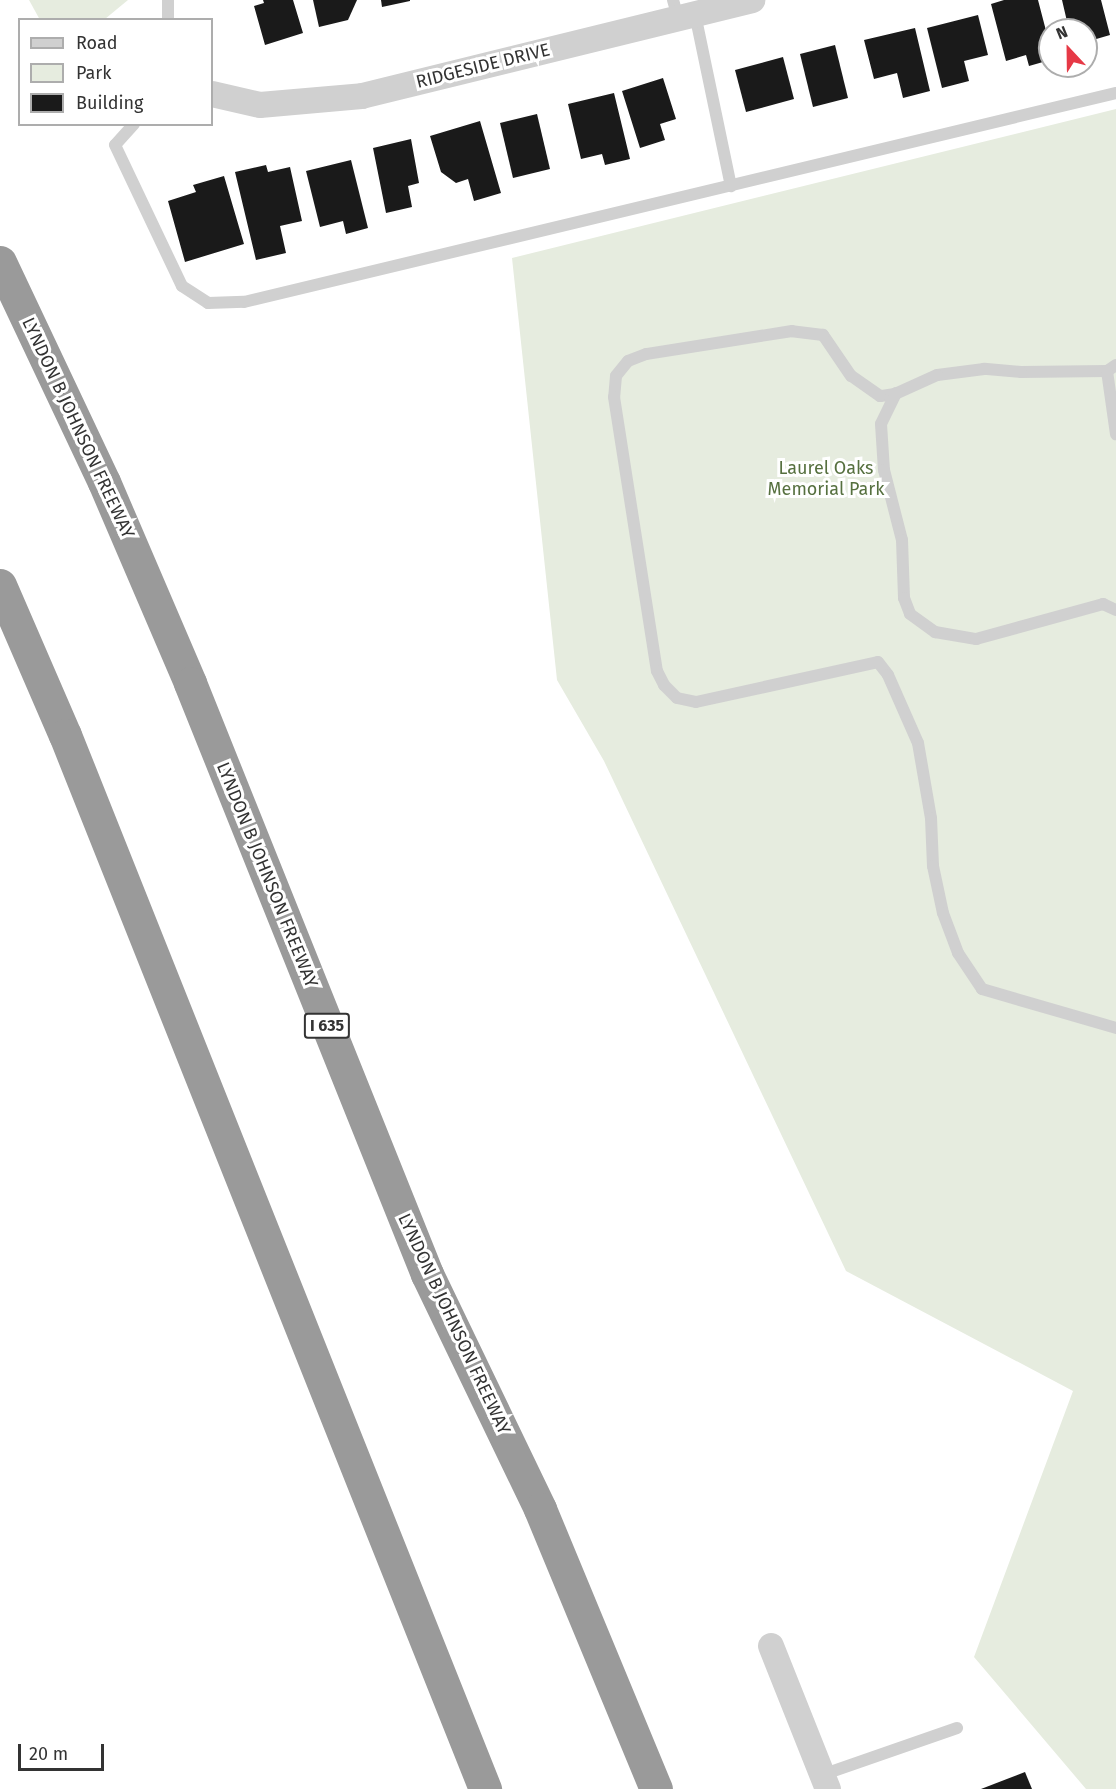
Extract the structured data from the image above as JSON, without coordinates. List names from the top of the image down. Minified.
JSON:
{"streets":{"highway":["LYNDON B JOHNSON FREEWAY","I 635"],"street":["RIDGESIDE DRIVE"]},"parks":["Laurel Oaks Memorial Park"],"legend":["Road","Park","Building"],"scale_bar":"20 m","north":"top"}
